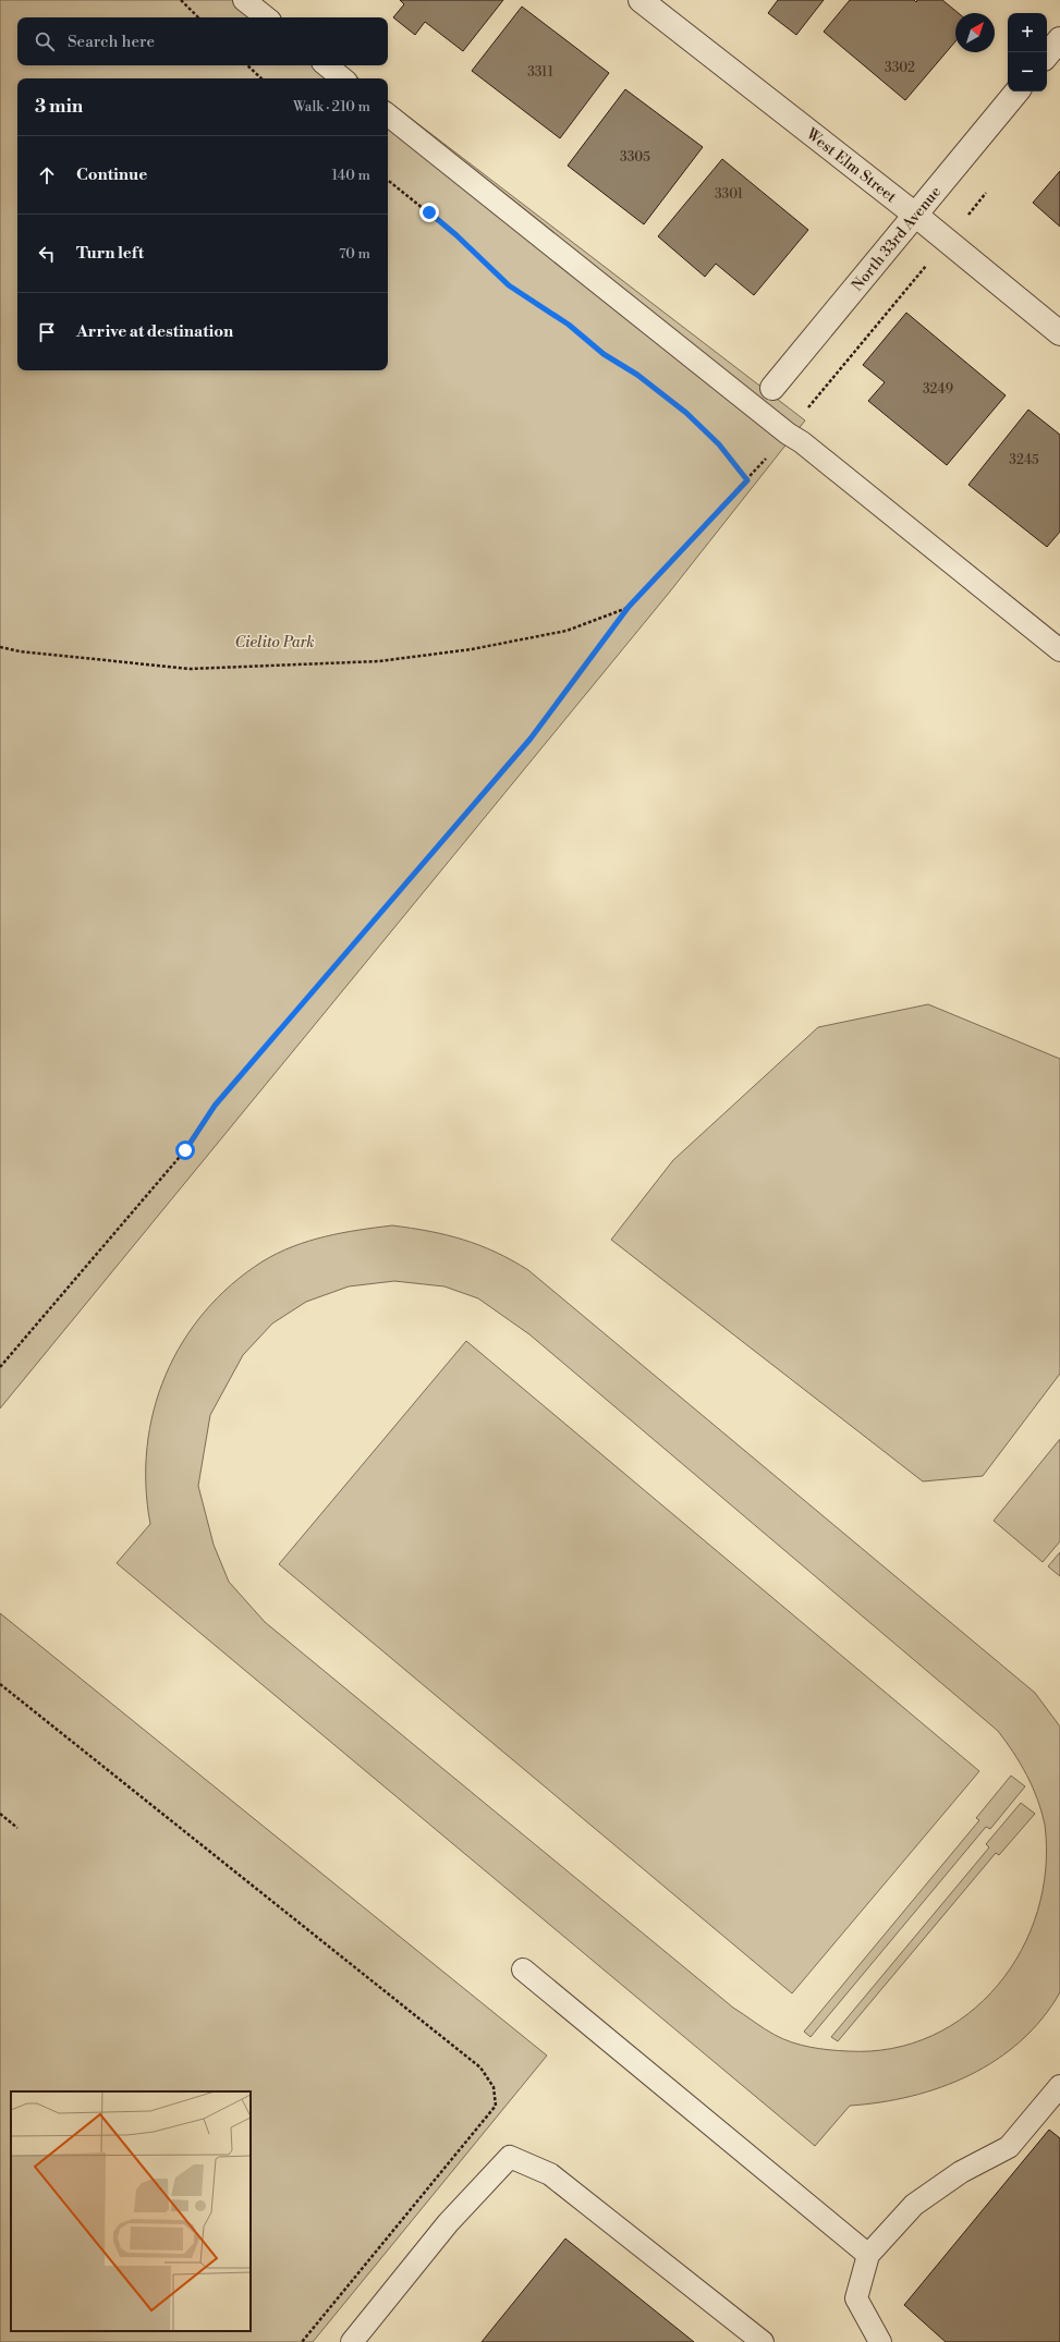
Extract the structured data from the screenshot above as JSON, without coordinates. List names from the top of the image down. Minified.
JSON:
{"streets":{"street":["West Elm Street","North 33rd Avenue"]},"crossings":[["West Elm Street","North 33rd Avenue"]],"parks":["Cielito Park"],"house_numbers":["3302","3311","3305","3301","3249","3245"],"north":"top right","page":{"map_buttons":["+","−"],"search":"Search here","heading":["3 min","Walk · 210 m"],"list":[["Continue","140 m"],["Turn left","70 m"],"Arrive at destination"]}}
